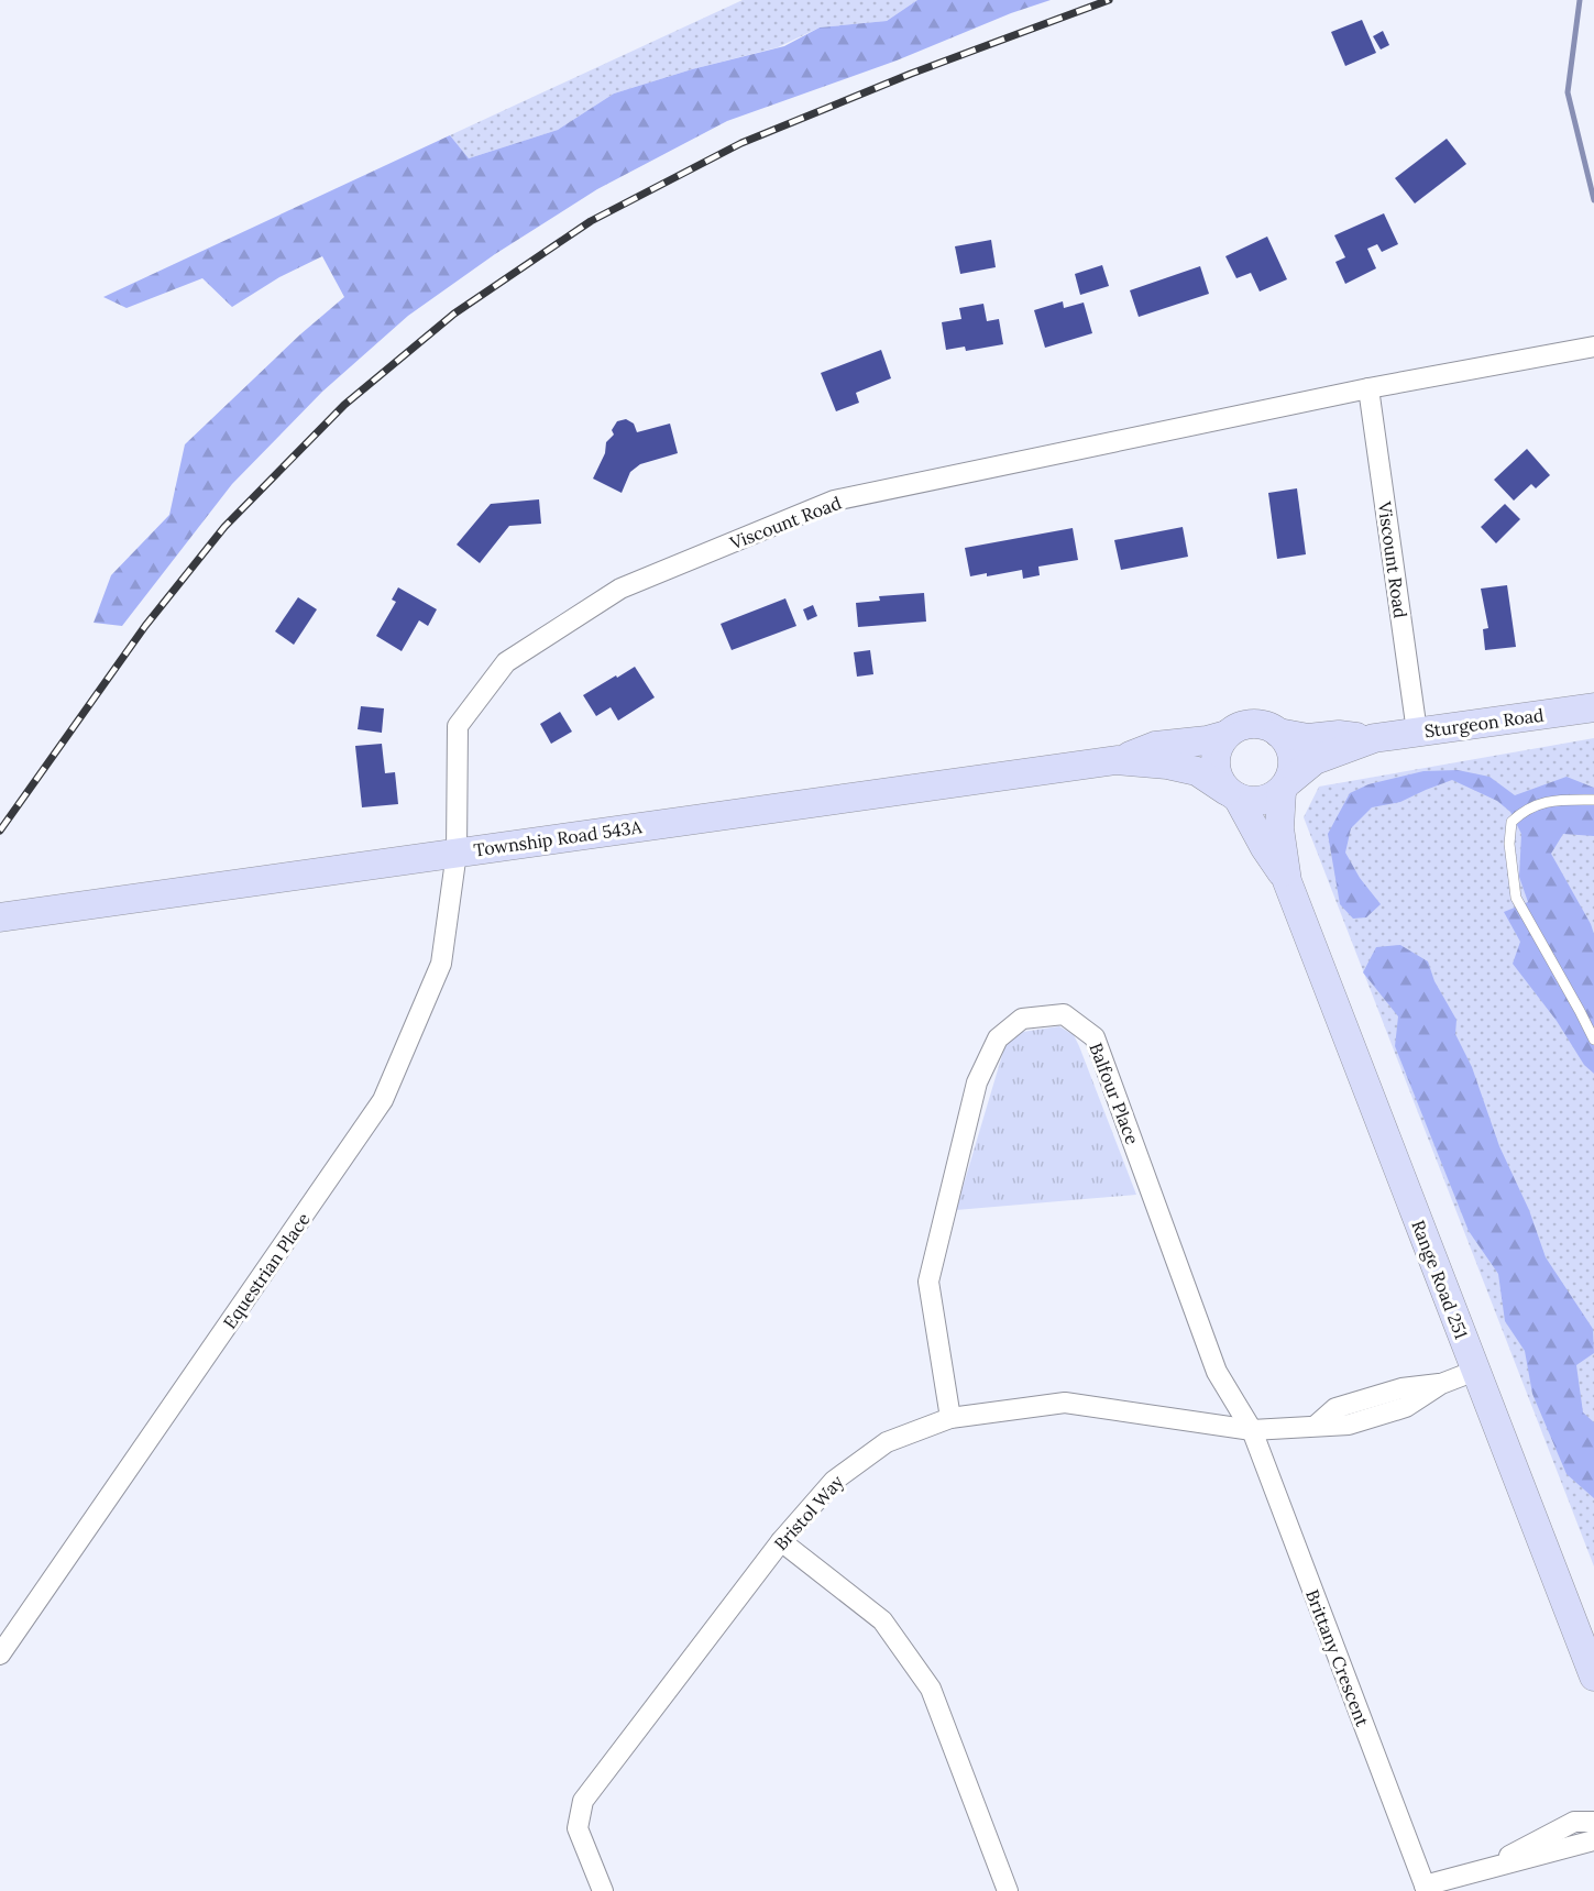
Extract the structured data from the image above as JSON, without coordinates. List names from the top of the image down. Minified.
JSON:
{"streets":{"main road":["Sturgeon Road","Township Road 543A","Range Road 251"],"street":["Viscount Road","Balfour Place","Equestrian Place","Bristol Way","Brittany Crescent"]},"crossings":[["Viscount Road","Sturgeon Road"],["Viscount Road","Township Road 543A"],["Viscount Road","Equestrian Place"],["Sturgeon Road","Township Road 543A"],["Sturgeon Road","Range Road 251"],["Township Road 543A","Equestrian Place"],["Township Road 543A","Range Road 251"],["Balfour Place","Bristol Way"],["Balfour Place","Brittany Crescent"],["Range Road 251","Bristol Way"],["Bristol Way","Brittany Crescent"]]}
